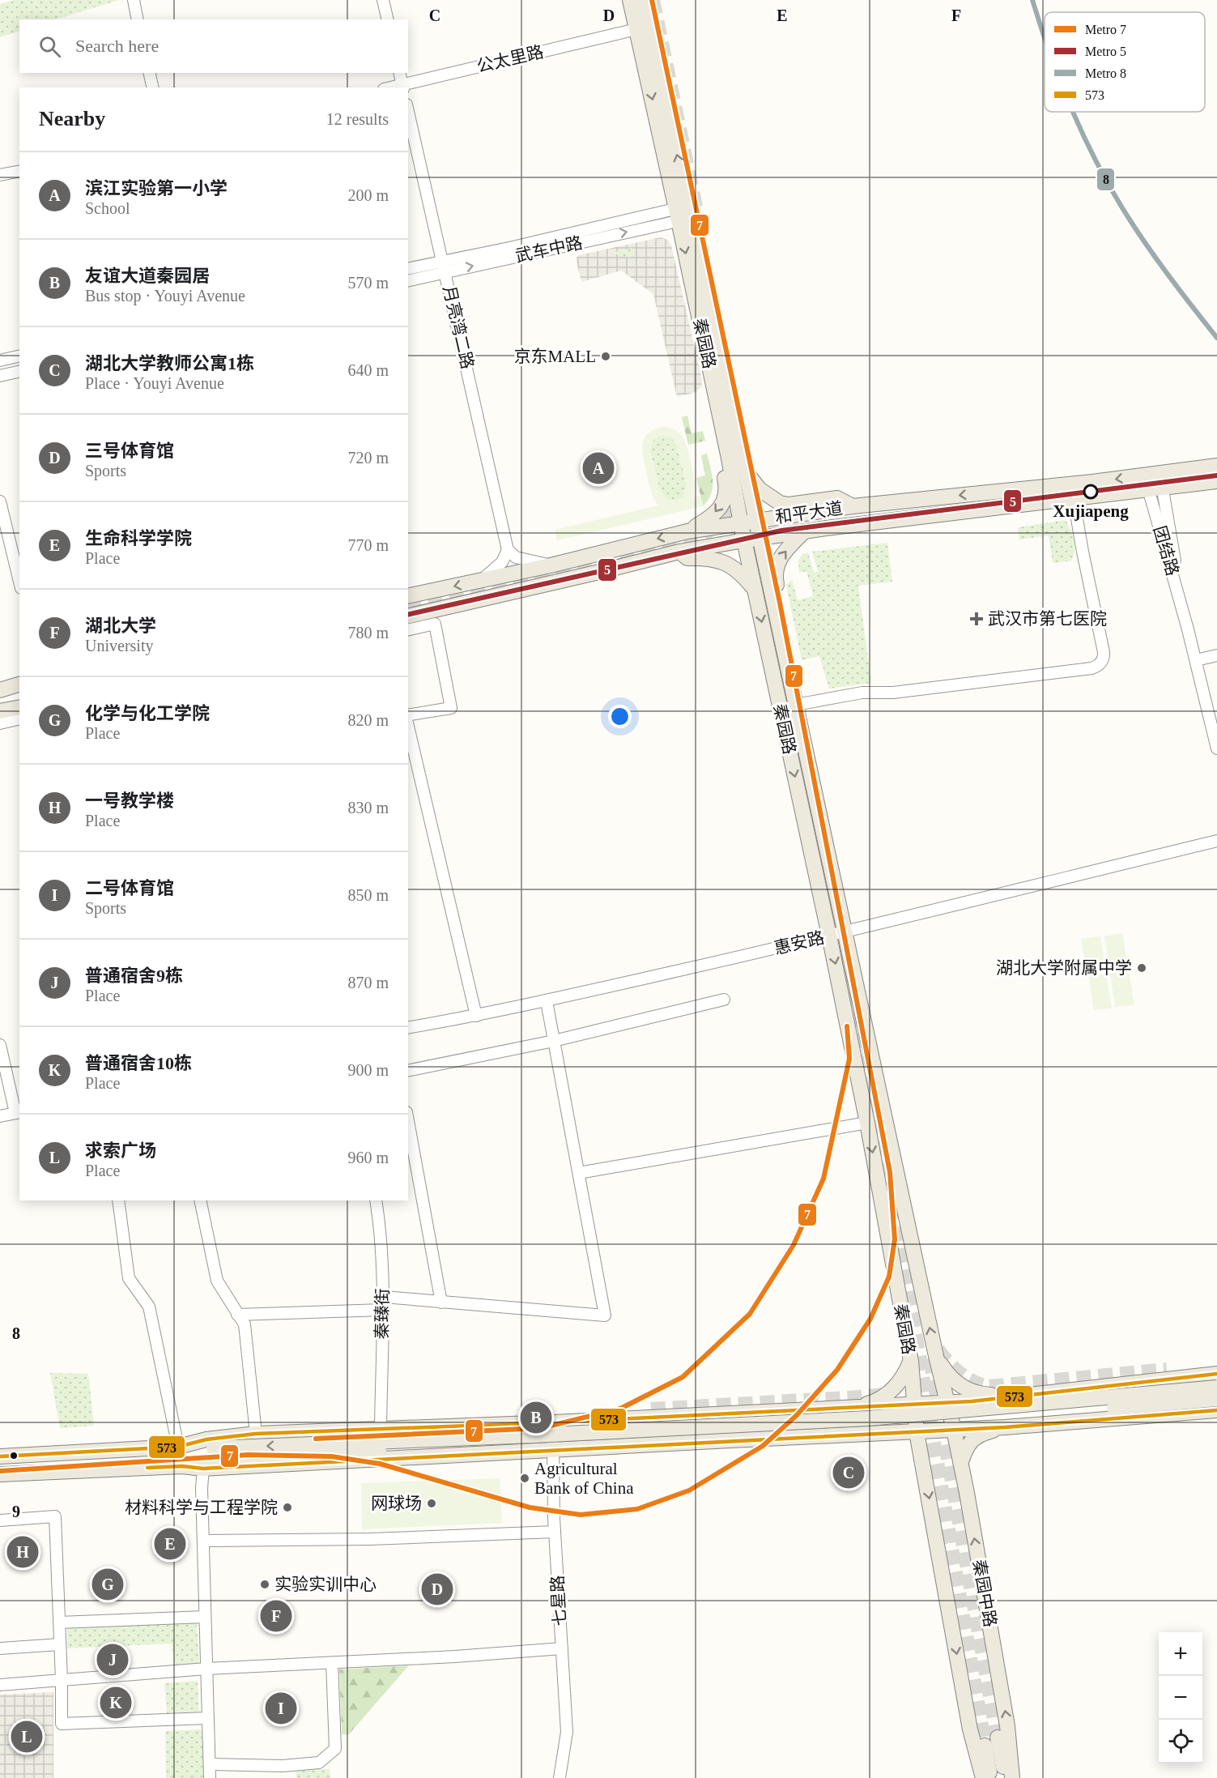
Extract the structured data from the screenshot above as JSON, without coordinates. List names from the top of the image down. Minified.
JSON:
{"streets":{"main road":["秦园路","和平大道","秦园中路"],"street":["公太里路","武车中路","月亮湾二路","团结路","惠安路","秦臻街","七星路"]},"crossings":[["公太里路","秦园路"],["武车中路","月亮湾二路"],["武车中路","秦园路"],["秦园路","和平大道"],["秦园路","惠安路"],["秦园路","秦园中路"],["和平大道","团结路"]],"places":{"other":["京东MALL","Xujiapeng","湖北大学附属中学","Agricultural Bank of China","网球场","材料科学与工程学院","实验实训中心"],"health":["武汉市第七医院"]},"lines":["metro line 7","metro line 8","metro line 5","transit line 573"],"legend":["Metro 7","Metro 5","Metro 8","573"],"page":{"search":"Search here","heading":["Nearby","12 results"],"list":[{"mark":"A","name":"滨江实验第一小学","note":"School","value":"200 m"},{"mark":"B","name":"友谊大道秦园居","note":"Bus stop · Youyi Avenue","value":"570 m"},{"mark":"C","name":"湖北大学教师公寓1栋","note":"Place · Youyi Avenue","value":"640 m"},{"mark":"D","name":"三号体育馆","note":"Sports","value":"720 m"},{"mark":"E","name":"生命科学学院","note":"Place","value":"770 m"},{"mark":"F","name":"湖北大学","note":"University","value":"780 m"},{"mark":"G","name":"化学与化工学院","note":"Place","value":"820 m"},{"mark":"H","name":"一号教学楼","note":"Place","value":"830 m"},{"mark":"I","name":"二号体育馆","note":"Sports","value":"850 m"},{"mark":"J","name":"普通宿舍9栋","note":"Place","value":"870 m"},{"mark":"K","name":"普通宿舍10栋","note":"Place","value":"900 m"},{"mark":"L","name":"求索广场","note":"Place","value":"960 m"}],"pins":["A","B","C","E","H","G","D","F","J","K","I","L"],"map_buttons":["+","−"]},"grid":{"columns":["C","D","E","F"],"rows":["8","9"]}}
